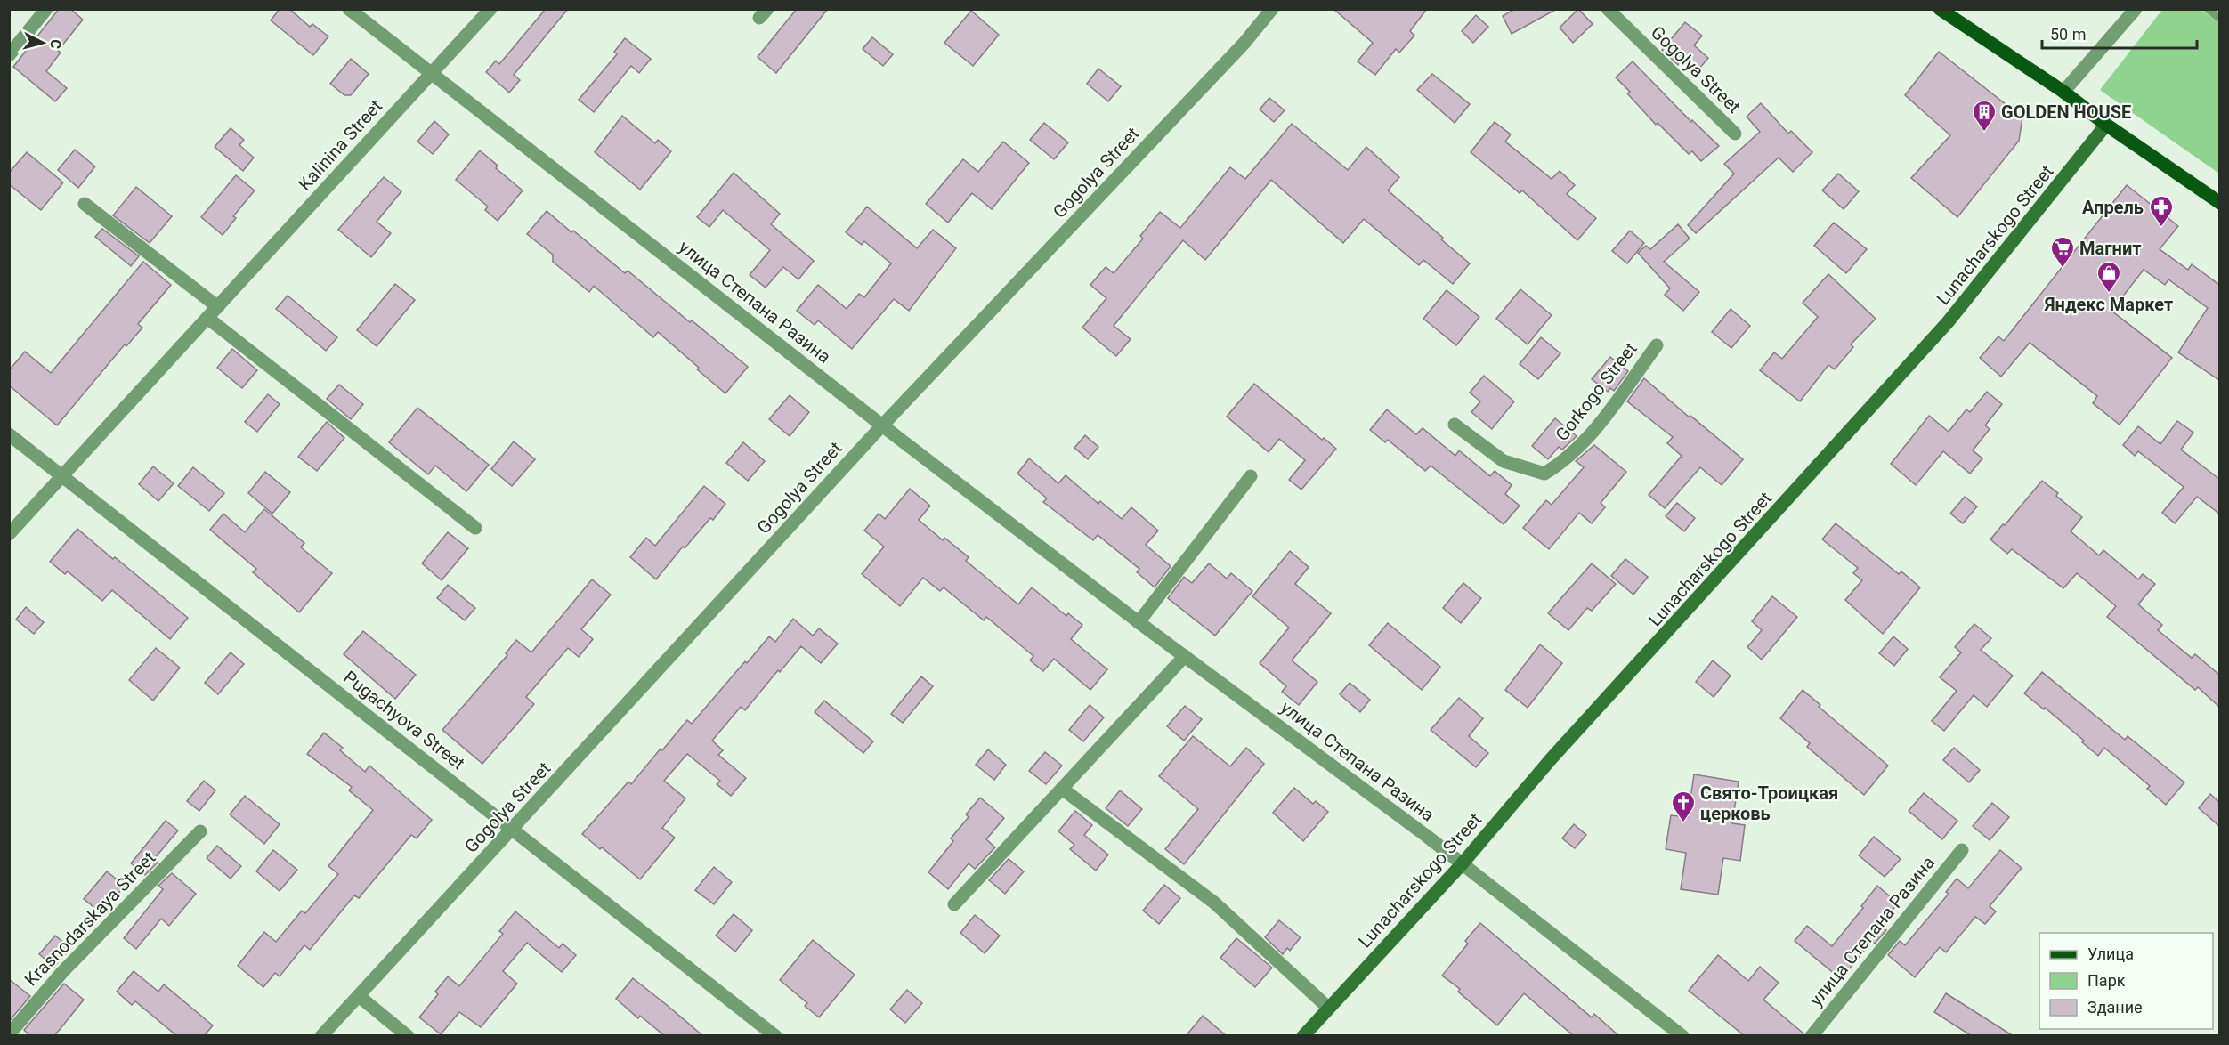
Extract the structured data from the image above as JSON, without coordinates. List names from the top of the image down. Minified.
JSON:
{"streets":{"main road":["Lunacharskogo Street"],"street":["Gogolya Street","Kalinina Street","улица Степана Разина","Gorkogo Street","Pugachyova Street","Krasnodarskaya Street"]},"crossings":[["Gogolya Street","улица Степана Разина"],["Gogolya Street","Pugachyova Street"],["Kalinina Street","улица Степана Разина"],["Kalinina Street","Pugachyova Street"],["Lunacharskogo Street","улица Степана Разина"]],"places":{"building":["GOLDEN HOUSE"],"pharmacy":["Апрель"],"supermarket":["Магнит"],"shop":["Яндекс Маркет"],"church":["Свято-Троицкая церковь"]},"legend":["Улица","Парк","Здание"],"scale_bar":"50 m","north":"right"}
